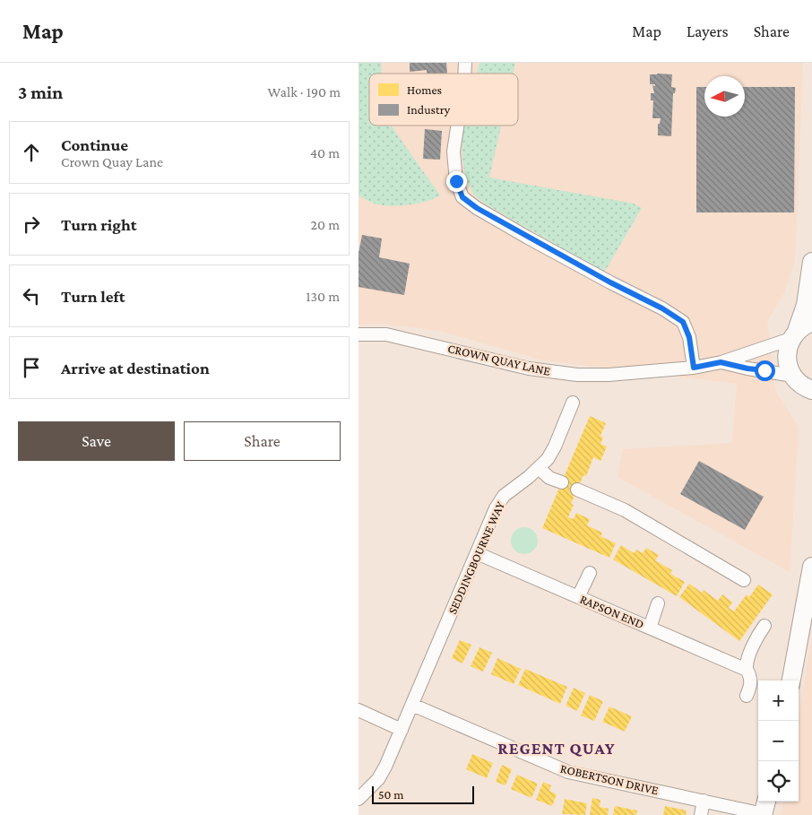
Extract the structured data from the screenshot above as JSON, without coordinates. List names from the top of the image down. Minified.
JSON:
{"streets":{"street":["CROWN QUAY LANE","SEDDINGBOURNE WAY","RAPSON END","ROBERTSON DRIVE"]},"crossings":[["SEDDINGBOURNE WAY","RAPSON END"],["SEDDINGBOURNE WAY","ROBERTSON DRIVE"]],"districts":["REGENT QUAY"],"legend":["Homes","Industry"],"scale_bar":"50 m","north":"left","page":{"header":"Map","nav":["Map","Layers","Share"],"heading":["3 min","Walk · 190 m"],"list":[["Continue","Crown Quay Lane","40 m"],["Turn right","20 m"],["Turn left","130 m"],"Arrive at destination"],"buttons":["Save","Share"],"map_buttons":["+","−"],"scale":"50 m"}}
